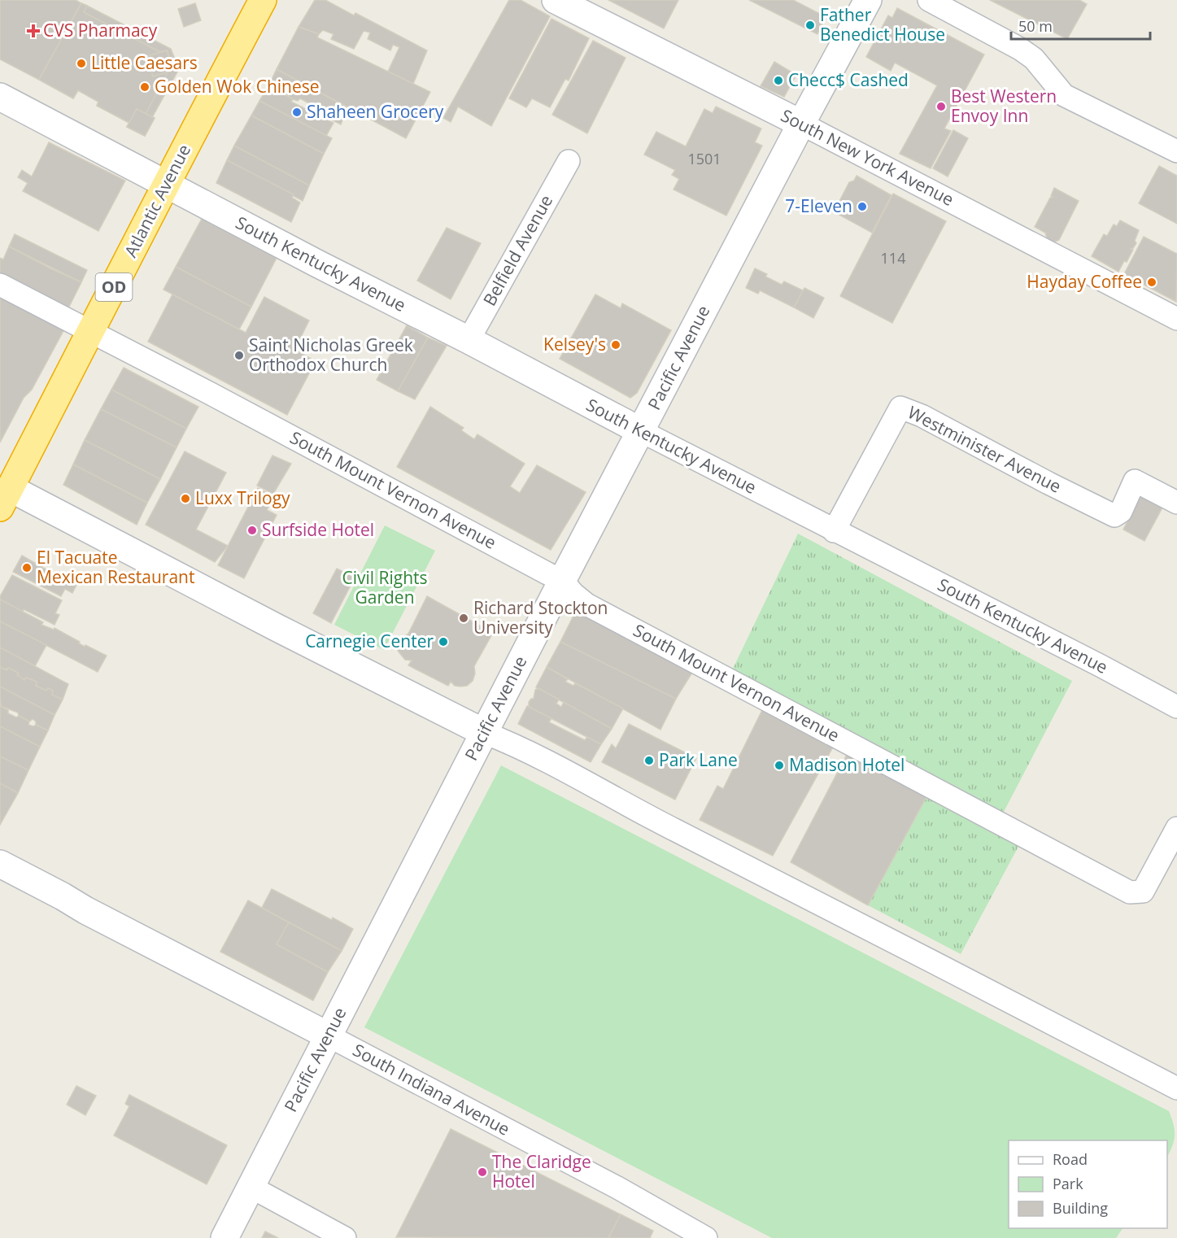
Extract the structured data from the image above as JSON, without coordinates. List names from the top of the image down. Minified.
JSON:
{"streets":{"highway":["Atlantic Avenue","OD"],"street":["South New York Avenue","Belfield Avenue","South Kentucky Avenue","Pacific Avenue","Westminister Avenue","South Mount Vernon Avenue","South Indiana Avenue"]},"crossings":[["South New York Avenue","Pacific Avenue"],["Atlantic Avenue","South Kentucky Avenue"],["Atlantic Avenue","South Mount Vernon Avenue"],["Belfield Avenue","South Kentucky Avenue"],["South Kentucky Avenue","Pacific Avenue"],["South Kentucky Avenue","Westminister Avenue"],["Pacific Avenue","South Mount Vernon Avenue"],["Pacific Avenue","South Indiana Avenue"]],"parks":["Civil Rights Garden"],"places":{"other":["Father Benedict House","Little Caesars","Checc$ Cashed","Golden Wok Chinese","Best Western Envoy Inn","Shaheen Grocery","7-Eleven","Hayday Coffee","Kelsey's","Saint Nicholas Greek Orthodox Church","Luxx Trilogy","Surfside Hotel","El Tacuate Mexican Restaurant","Richard Stockton University","Carnegie Center","Park Lane","Madison Hotel","The Claridge Hotel"],"health":["CVS Pharmacy"]},"house_numbers":["1501","114"],"legend":["Road","Park","Building"],"scale_bar":"50 m"}
